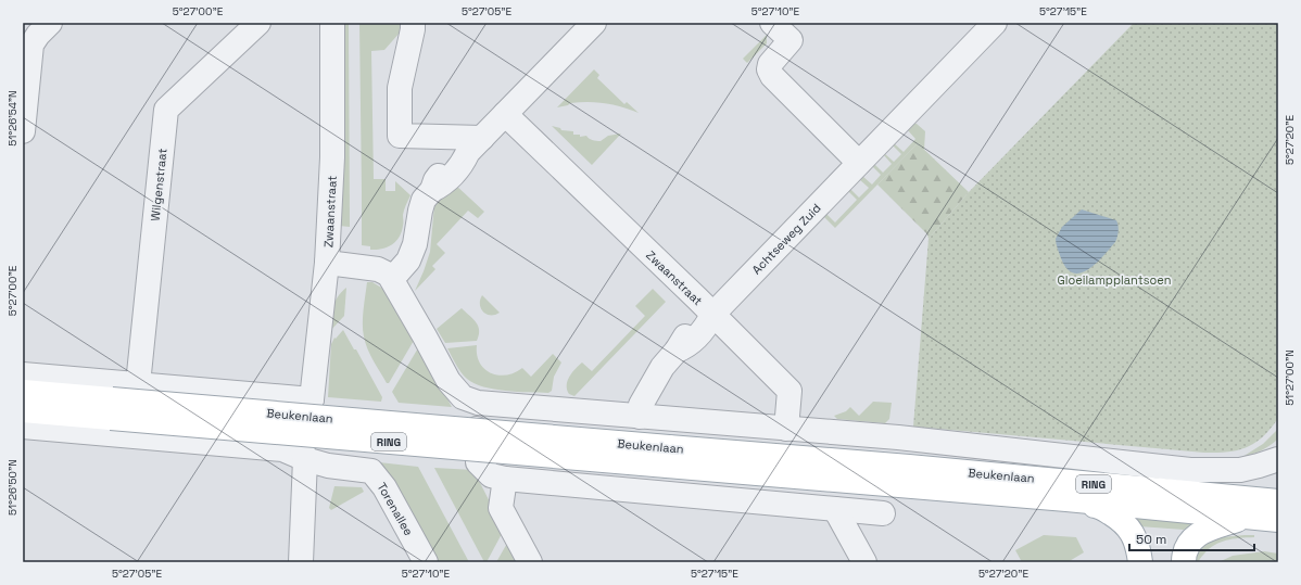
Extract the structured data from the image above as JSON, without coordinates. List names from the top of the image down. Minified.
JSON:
{"streets":{"main road":["Beukenlaan","RING"],"street":["Wilgenstraat","Zwaanstraat","Achtseweg Zuid","Torenallee"]},"crossings":[["Wilgenstraat","Beukenlaan"],["Zwaanstraat","Achtseweg Zuid"],["Zwaanstraat","Beukenlaan"],["Zwaanstraat","Torenallee"]],"parks":["Gloeilampplantsoen"],"scale_bar":"50 m","coordinates":["5°27'00\"E","5°27'05\"E","5°27'10\"E","5°27'15\"E","51°26'54\"N","5°27'20\"E","51°27'00\"N","51°26'50\"N"]}
